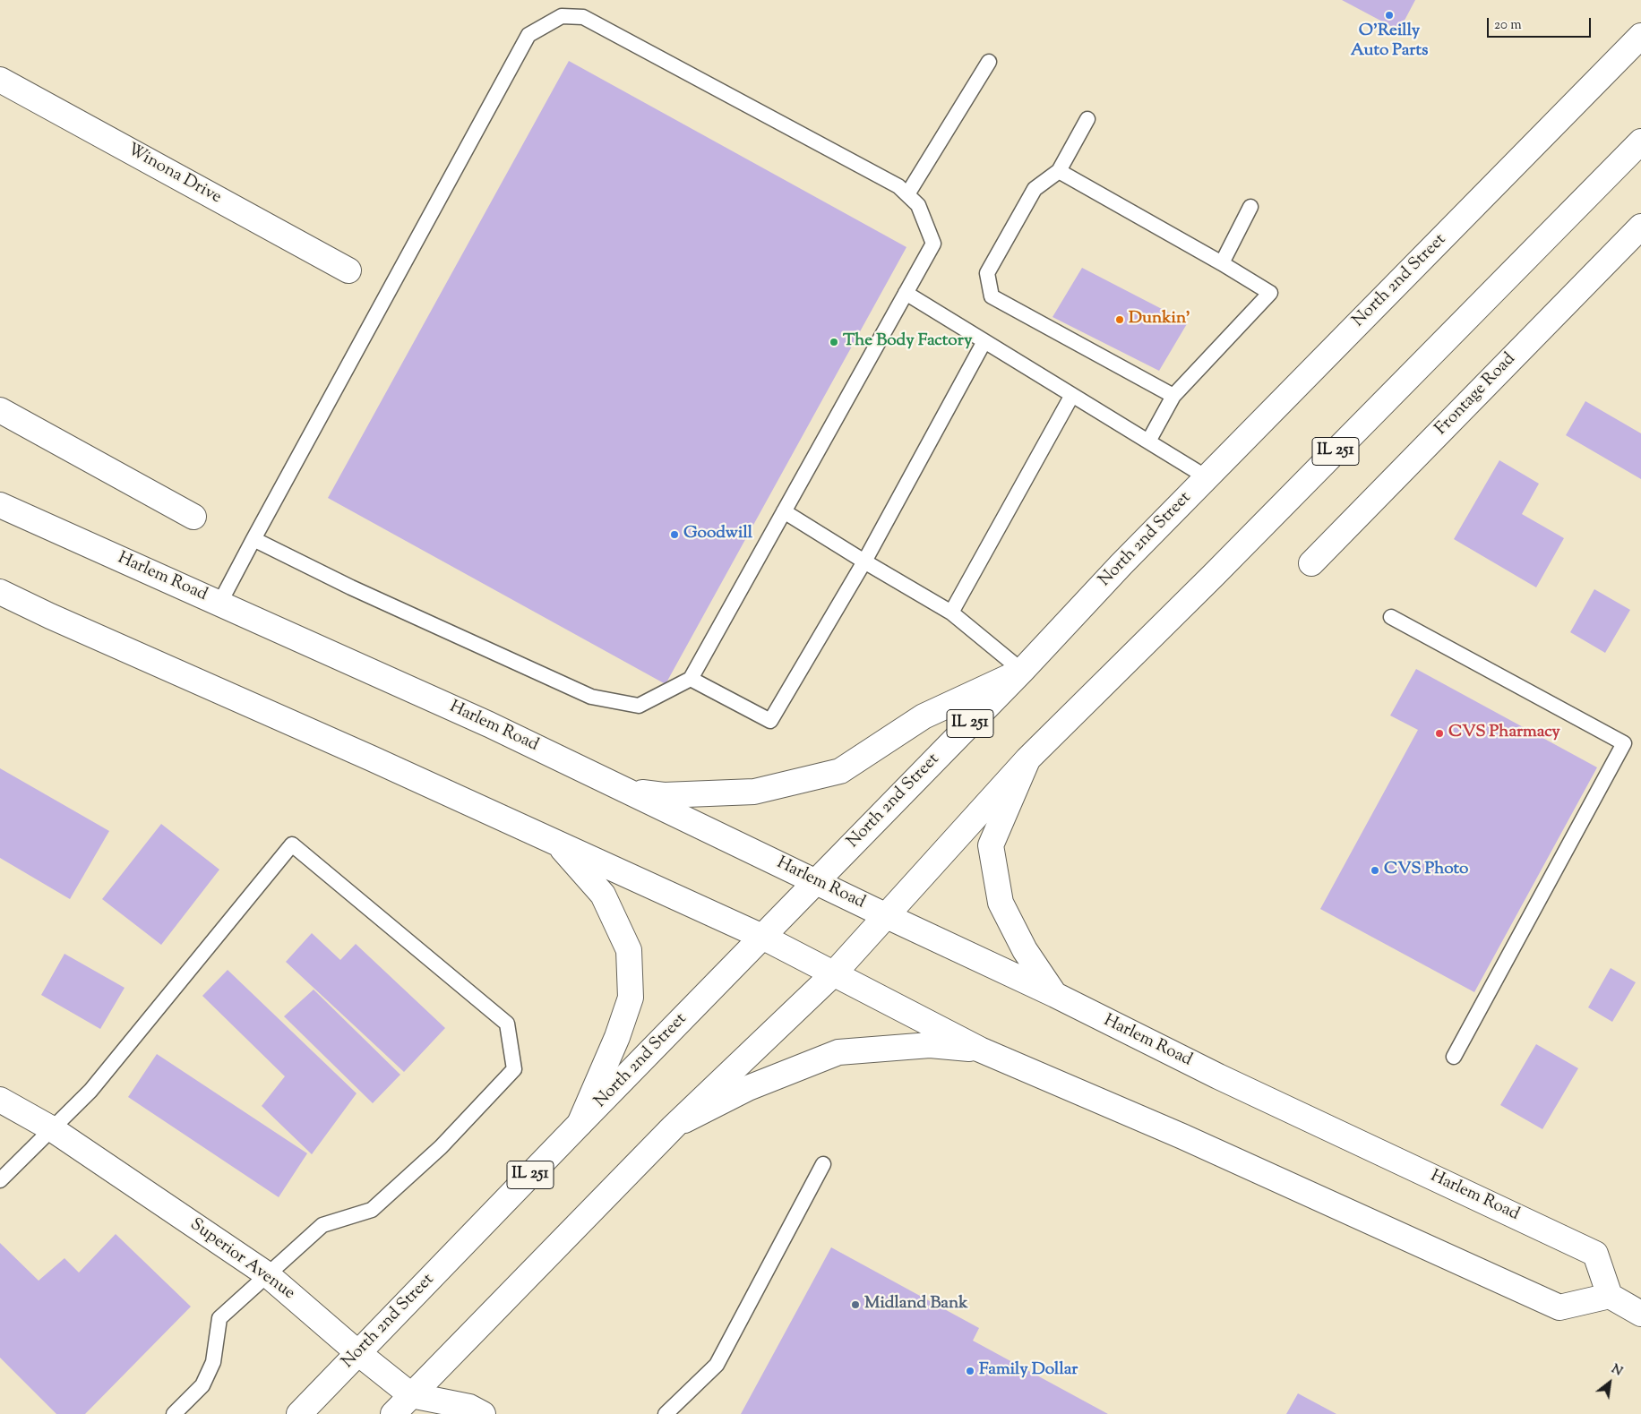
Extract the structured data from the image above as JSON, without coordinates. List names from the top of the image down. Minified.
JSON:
{"streets":{"main road":["Winona Drive","North 2nd Street","Frontage Road","IL 251","Harlem Road","Superior Avenue"]},"crossings":[["North 2nd Street","Harlem Road"],["North 2nd Street","Superior Avenue"],["IL 251","Harlem Road"],["IL 251","Superior Avenue"]],"places":["O'Reilly Auto Parts","Dunkin'","The Body Factory","Goodwill","CVS Pharmacy","CVS Photo","Midland Bank","Family Dollar"],"scale_bar":"20 m","north":"top right"}
